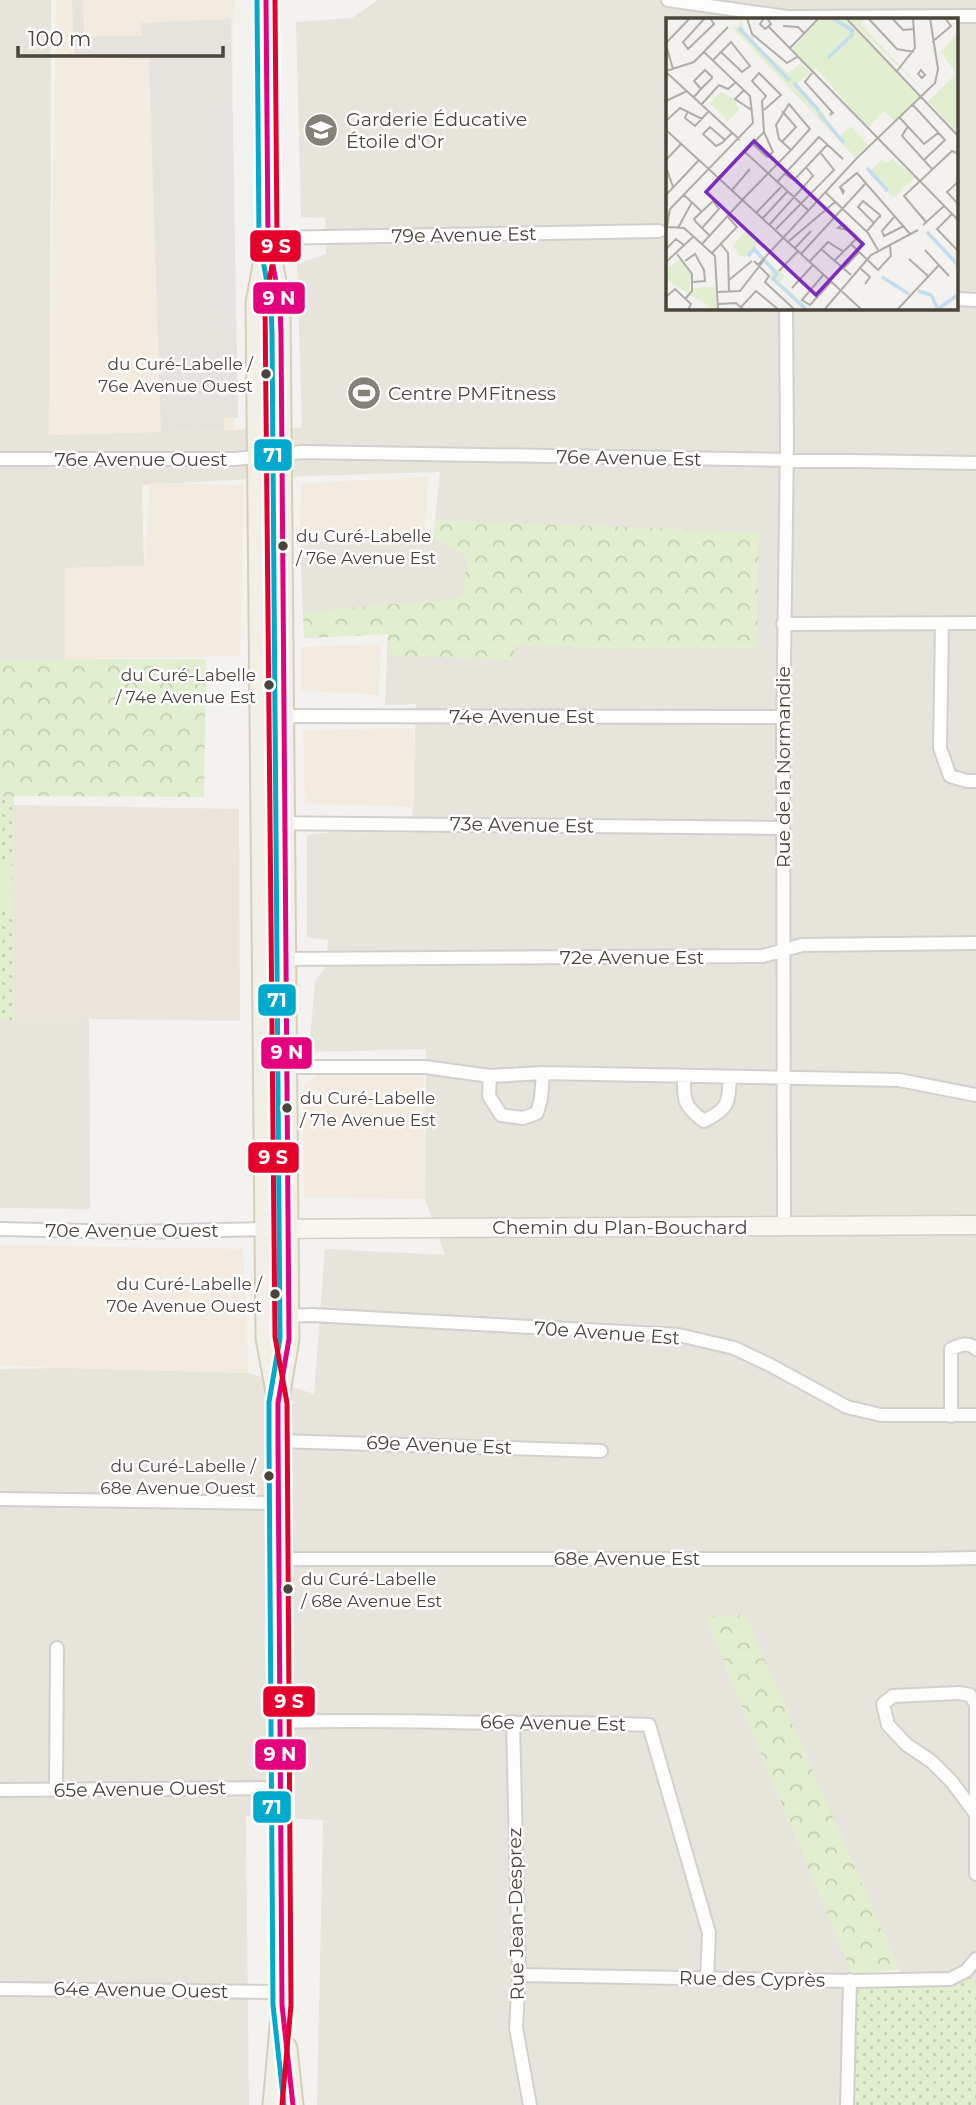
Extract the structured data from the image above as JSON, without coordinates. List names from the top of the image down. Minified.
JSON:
{"streets":{"street":["79e Avenue Est","76e Avenue Est","76e Avenue Ouest","74e Avenue Est","Rue de la Normandie","73e Avenue Est","72e Avenue Est","Chemin du Plan-Bouchard","70e Avenue Ouest","70e Avenue Est","69e Avenue Est","68e Avenue Est","66e Avenue Est","65e Avenue Ouest","Rue Jean-Desprez","Rue des Cyprès","64e Avenue Ouest"]},"crossings":[["76e Avenue Est","76e Avenue Ouest"],["76e Avenue Est","Rue de la Normandie"],["74e Avenue Est","Rue de la Normandie"],["Rue de la Normandie","73e Avenue Est"],["Rue de la Normandie","72e Avenue Est"],["Rue de la Normandie","Chemin du Plan-Bouchard"],["Chemin du Plan-Bouchard","70e Avenue Ouest"],["66e Avenue Est","Rue Jean-Desprez"],["66e Avenue Est","Rue des Cyprès"],["Rue Jean-Desprez","Rue des Cyprès"]],"places":{"school or university":["Garderie Éducative Étoile d'Or"],"other":["du Curé-Labelle / 76e Avenue Ouest","du Curé-Labelle / 76e Avenue Est","du Curé-Labelle / 74e Avenue Est","du Curé-Labelle / 71e Avenue Est","du Curé-Labelle / 70e Avenue Ouest","du Curé-Labelle / 68e Avenue Ouest","du Curé-Labelle / 68e Avenue Est"],"sports":["Centre PMFitness"]},"lines":["transit line 71"],"scale_bar":"100 m"}
